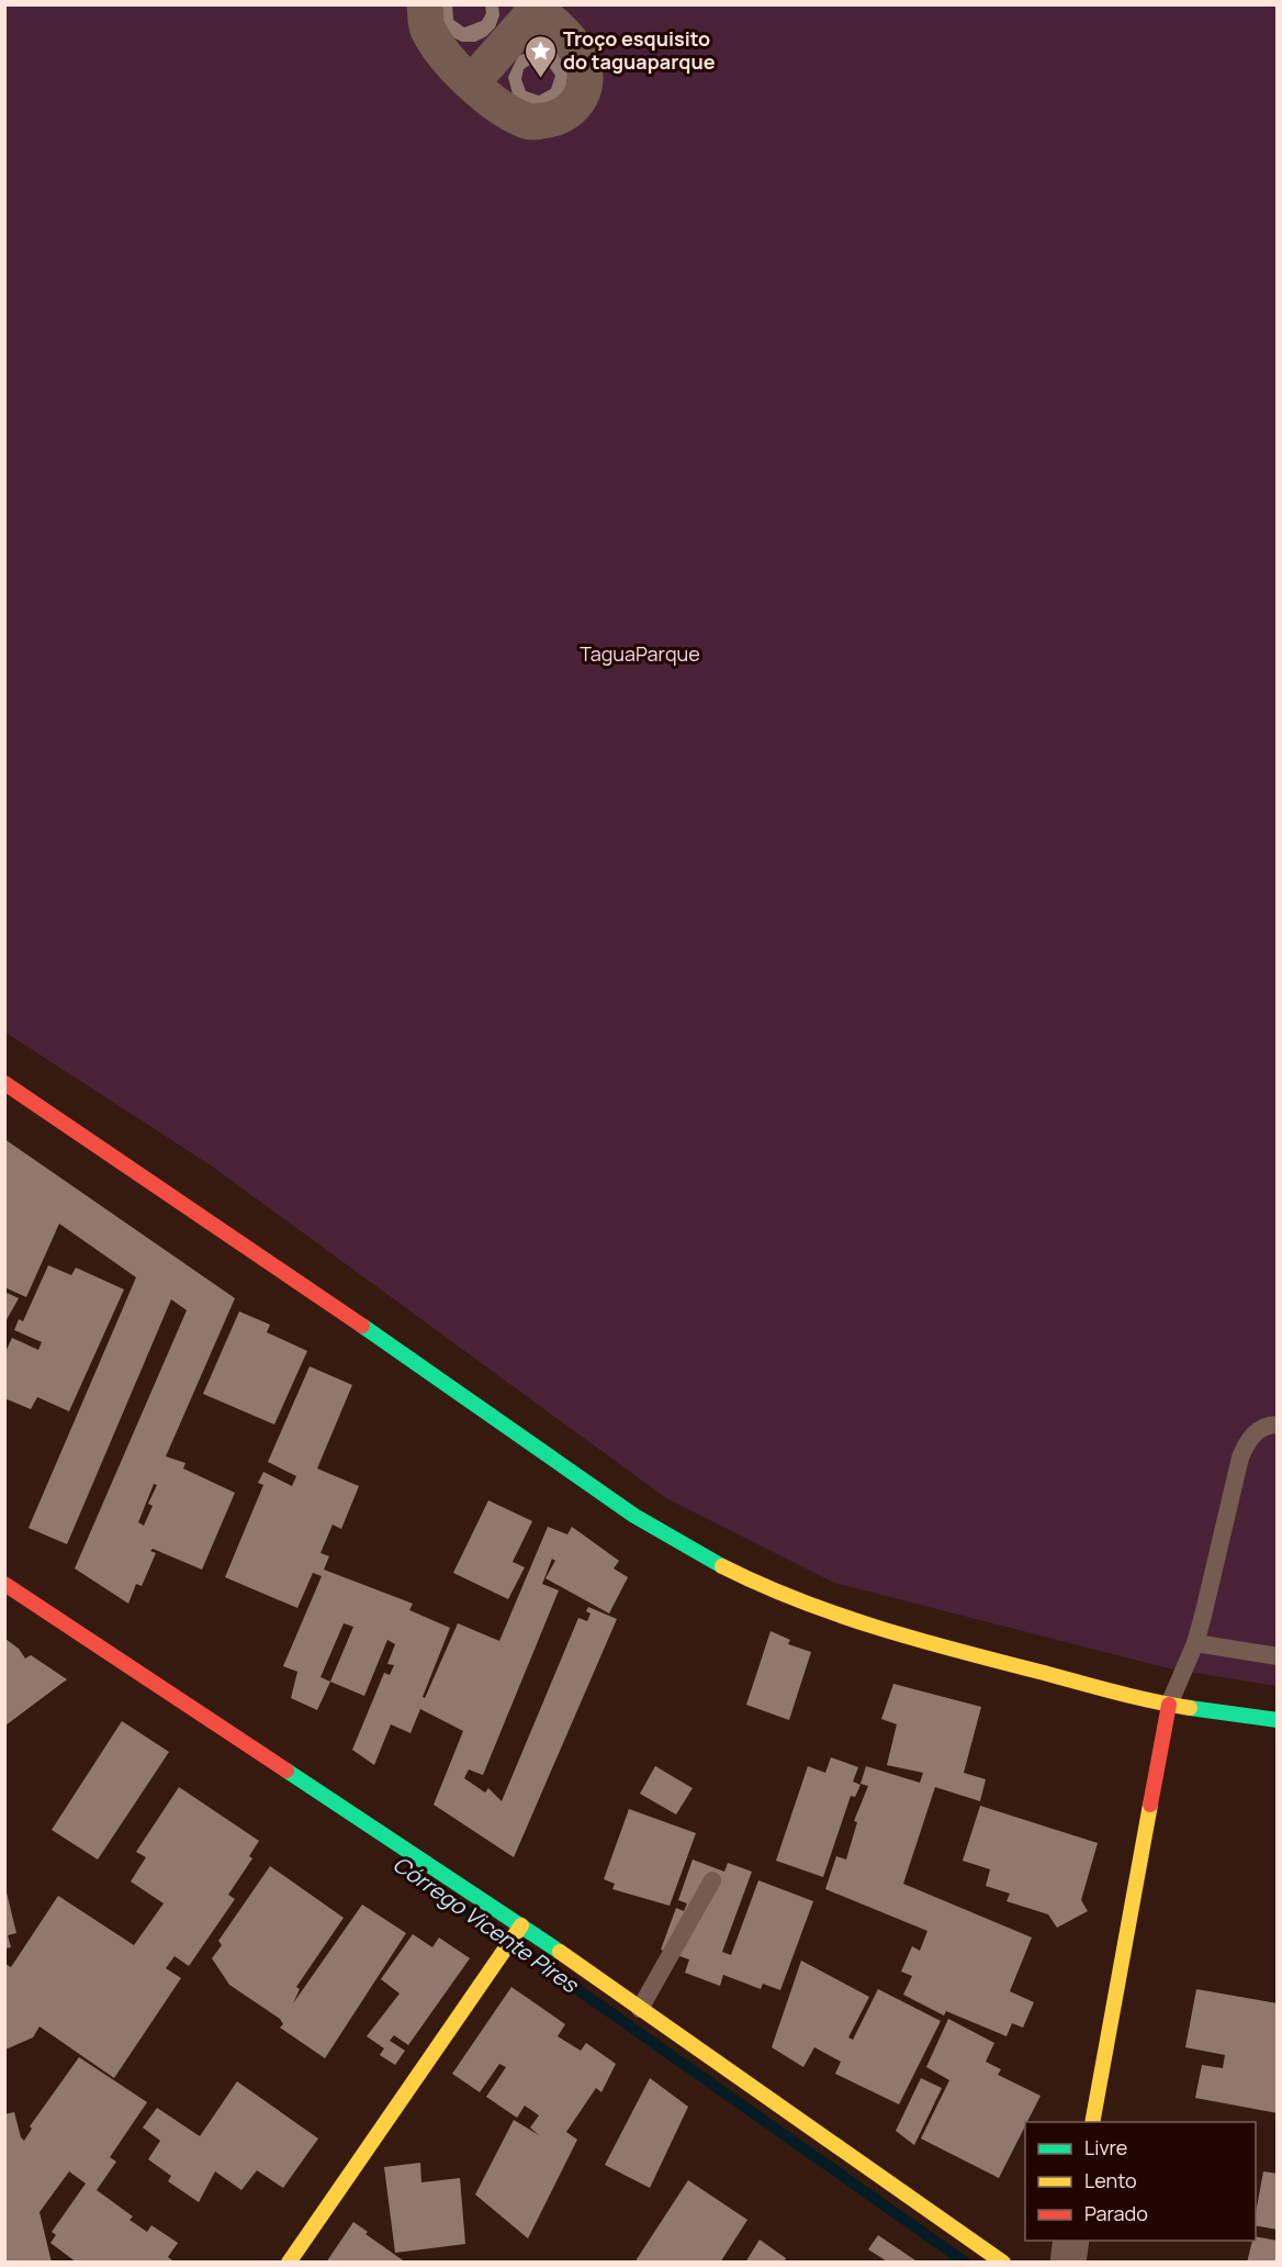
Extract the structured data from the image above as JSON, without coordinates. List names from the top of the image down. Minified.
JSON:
{"water":["Córrego Vicente Pires"],"parks":["TaguaParque"],"places":{"place":["Troço esquisito do taguaparque"]},"legend":["Livre","Lento","Parado"]}
